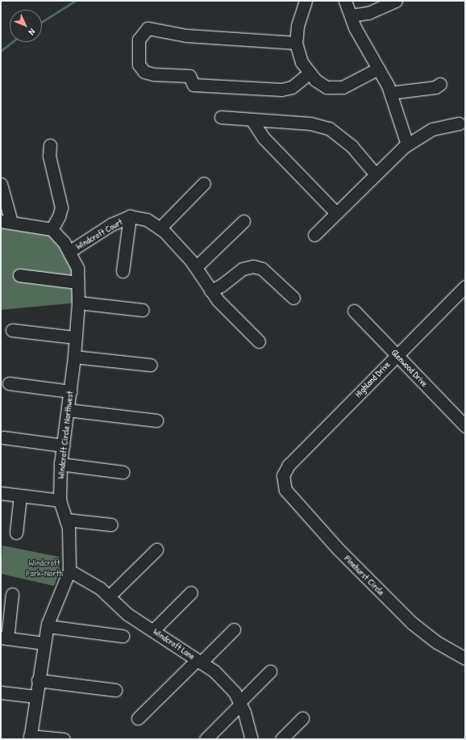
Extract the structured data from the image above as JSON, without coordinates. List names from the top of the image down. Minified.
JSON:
{"streets":{"street":["Windcroft Court","Glenwood Drive","Highland Drive","Windcroft Circle Northwest","Pinehurst Circle","Windcroft Lane"]},"crossings":[["Windcroft Court","Windcroft Circle Northwest"],["Glenwood Drive","Highland Drive"],["Highland Drive","Pinehurst Circle"],["Windcroft Circle Northwest","Windcroft Lane"]],"parks":["Windcroft Park-North"],"north":"bottom right"}
